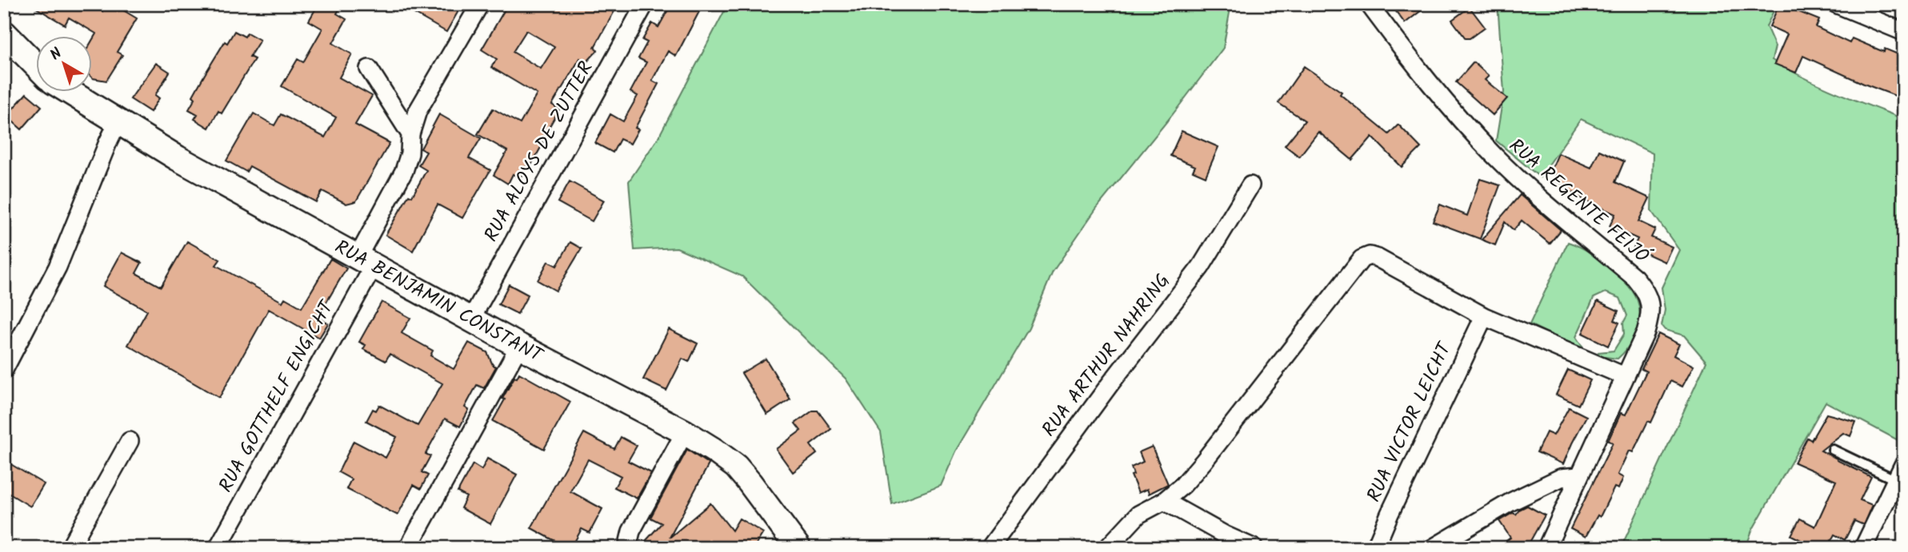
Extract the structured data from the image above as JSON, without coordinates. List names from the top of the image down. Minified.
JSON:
{"streets":{"main road":["RUA BENJAMIN CONSTANT"],"street":["RUA ALOYS DE ZUTTER","RUA REGENTE FEIJÓ","RUA ARTHUR NAHRING","RUA GOTTHELF ENGICHT","RUA VICTOR LEICHT"]},"crossings":[["RUA ALOYS DE ZUTTER","RUA BENJAMIN CONSTANT"],["RUA BENJAMIN CONSTANT","RUA GOTTHELF ENGICHT"]],"north":"top left"}
